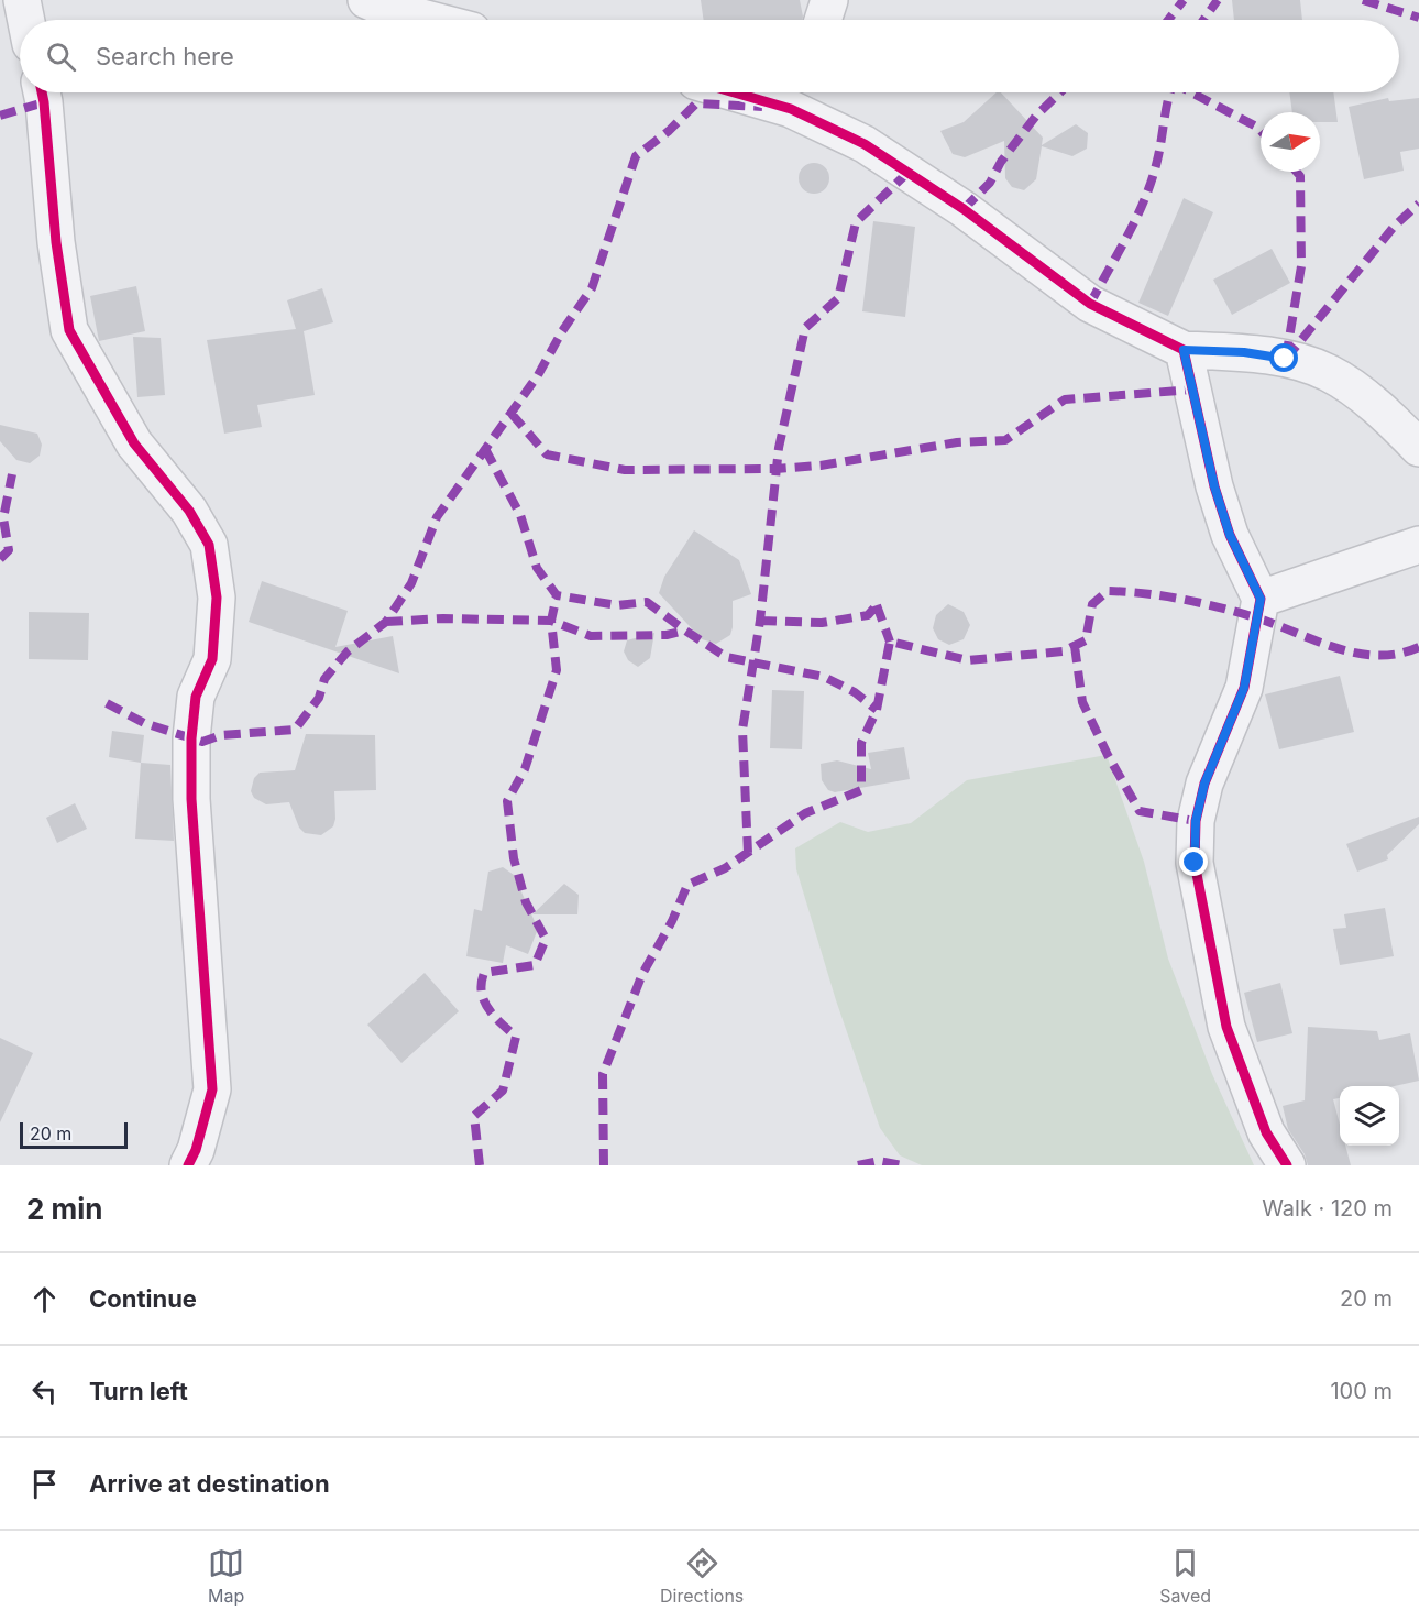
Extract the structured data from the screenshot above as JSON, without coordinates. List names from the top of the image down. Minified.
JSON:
{"scale_bar":"20 m","north":"right","page":{"search":"Search here","scale":"20 m","heading":["2 min","Walk · 120 m"],"list":[["Continue","20 m"],["Turn left","100 m"],"Arrive at destination"],"nav":["Map","Directions","Saved"]}}
